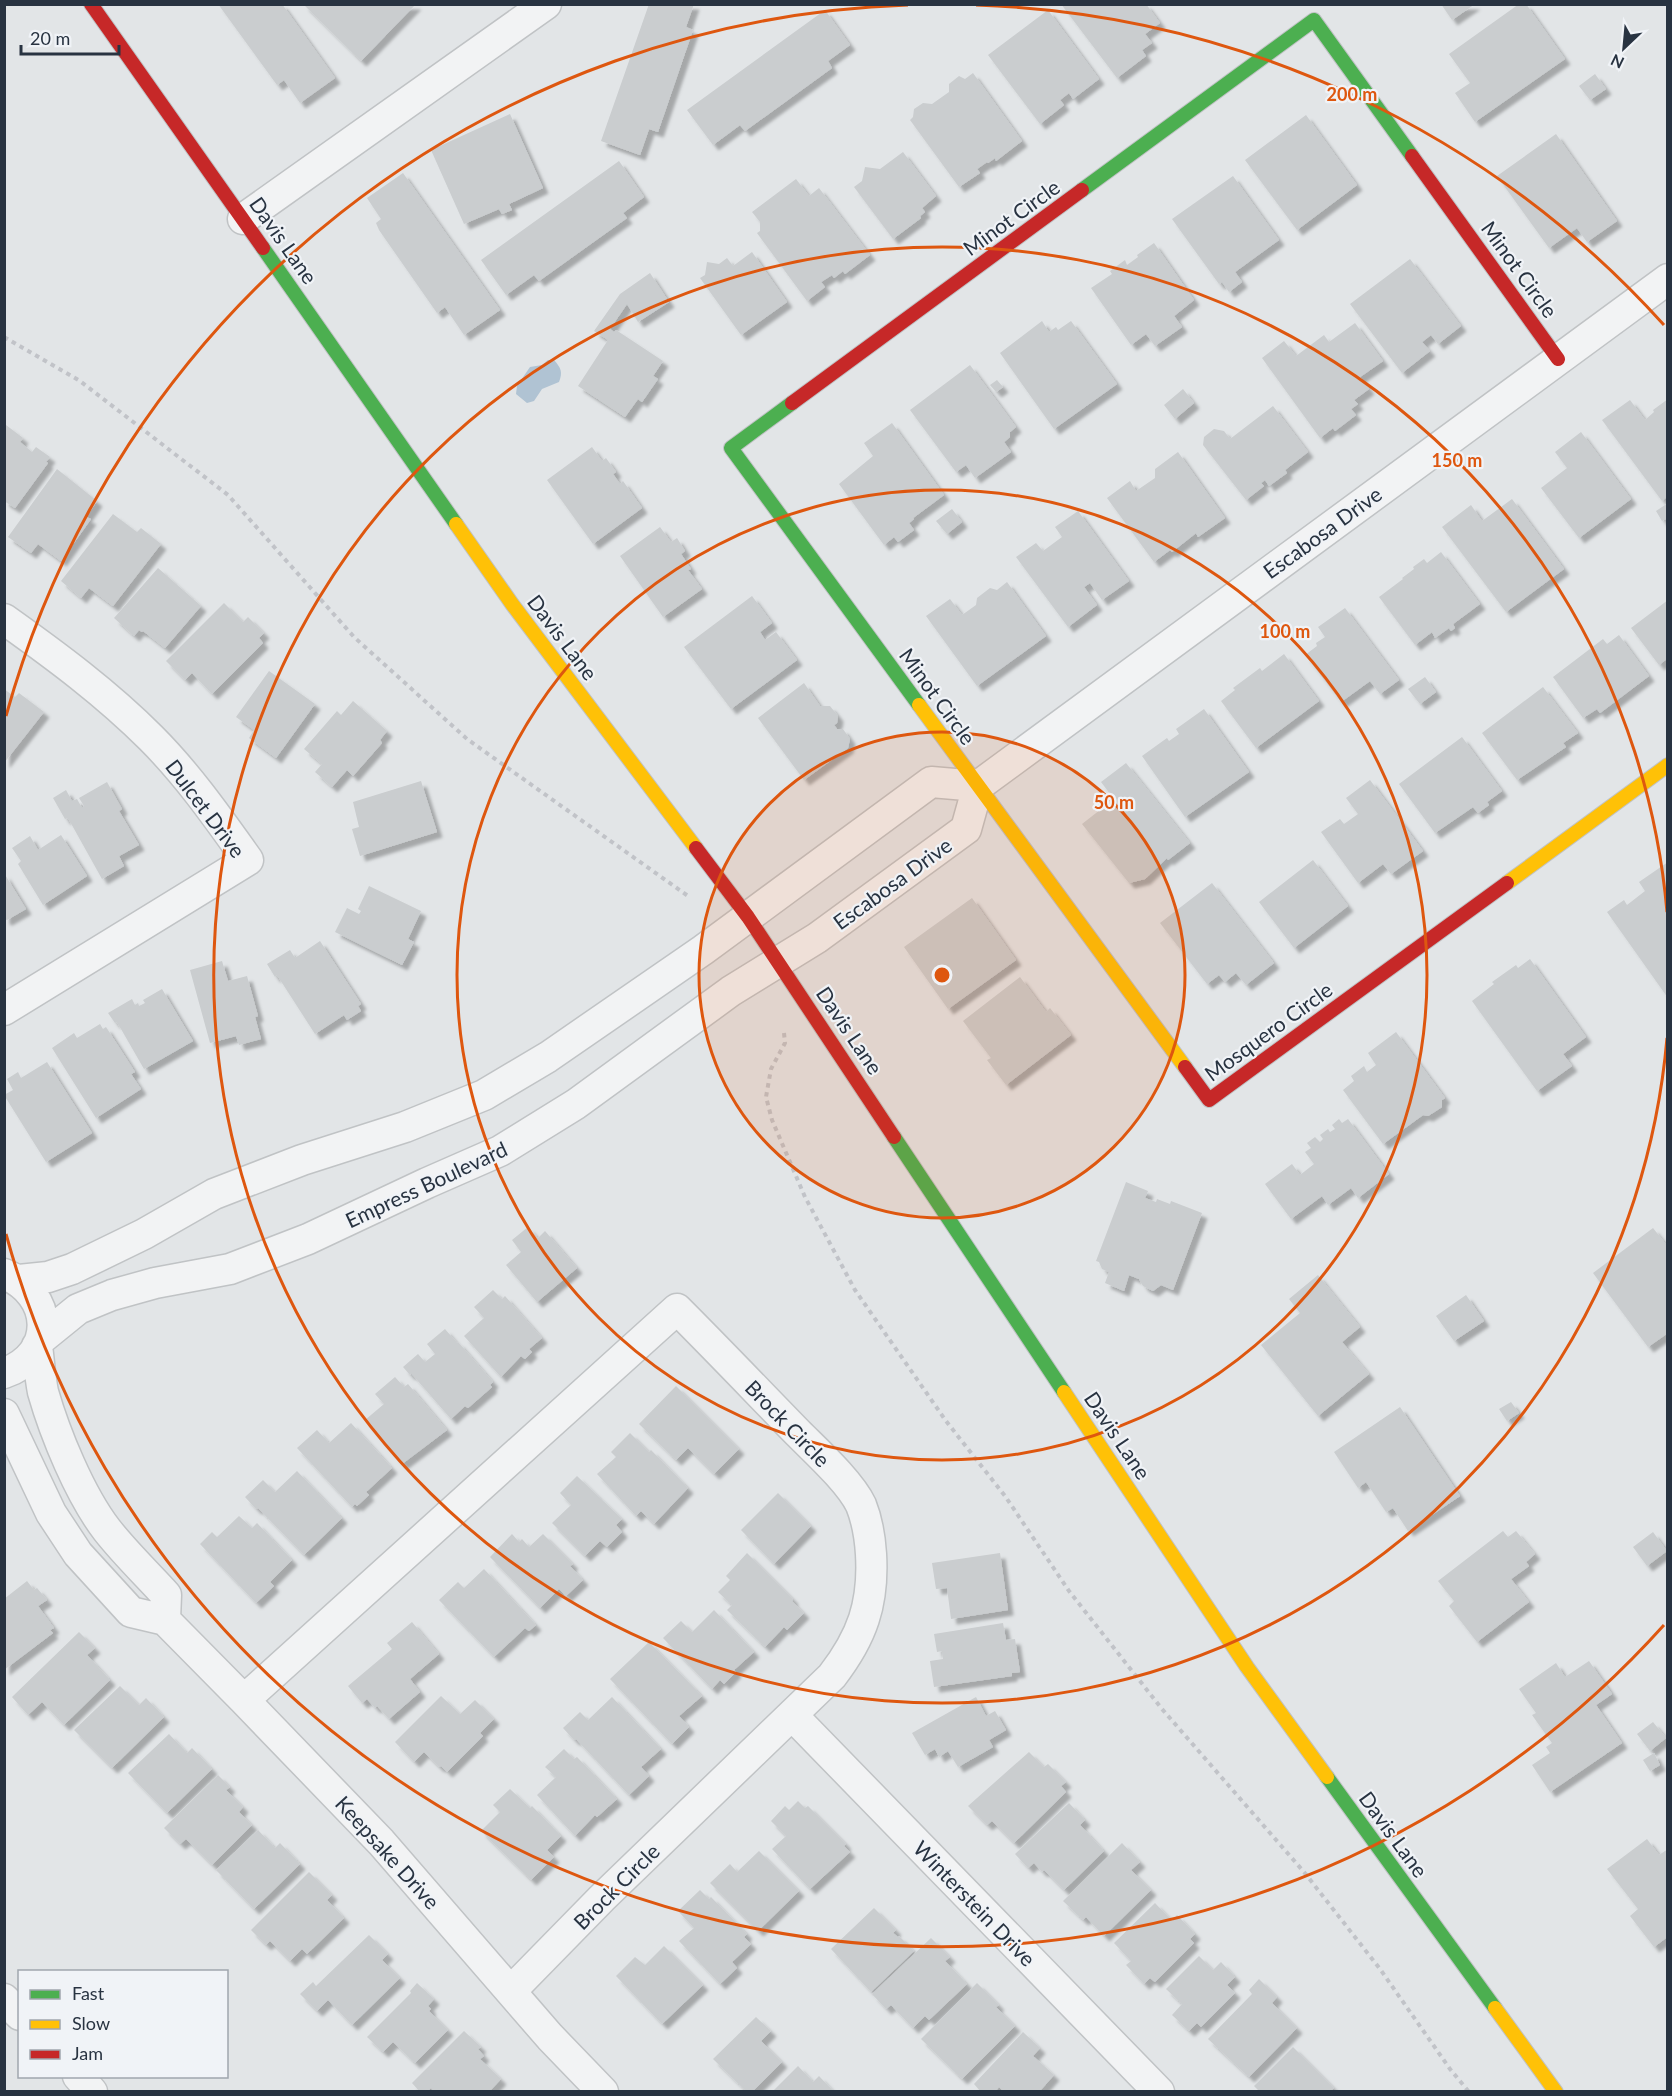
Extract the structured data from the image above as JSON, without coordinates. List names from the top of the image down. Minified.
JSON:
{"streets":{"street":["Minot Circle","Davis Lane","Escabosa Drive","Dulcet Drive","Mosquero Circle","Empress Boulevard","Brock Circle","Keepsake Drive","Winterstein Drive"]},"crossings":[["Minot Circle","Escabosa Drive"],["Minot Circle","Mosquero Circle"],["Davis Lane","Escabosa Drive"],["Davis Lane","Empress Boulevard"],["Escabosa Drive","Mosquero Circle"],["Escabosa Drive","Empress Boulevard"],["Brock Circle","Keepsake Drive"],["Brock Circle","Winterstein Drive"]],"legend":["Fast","Slow","Jam"],"scale_bar":"20 m","north":"bottom left","rings":["200 m","150 m","100 m","50 m"]}
